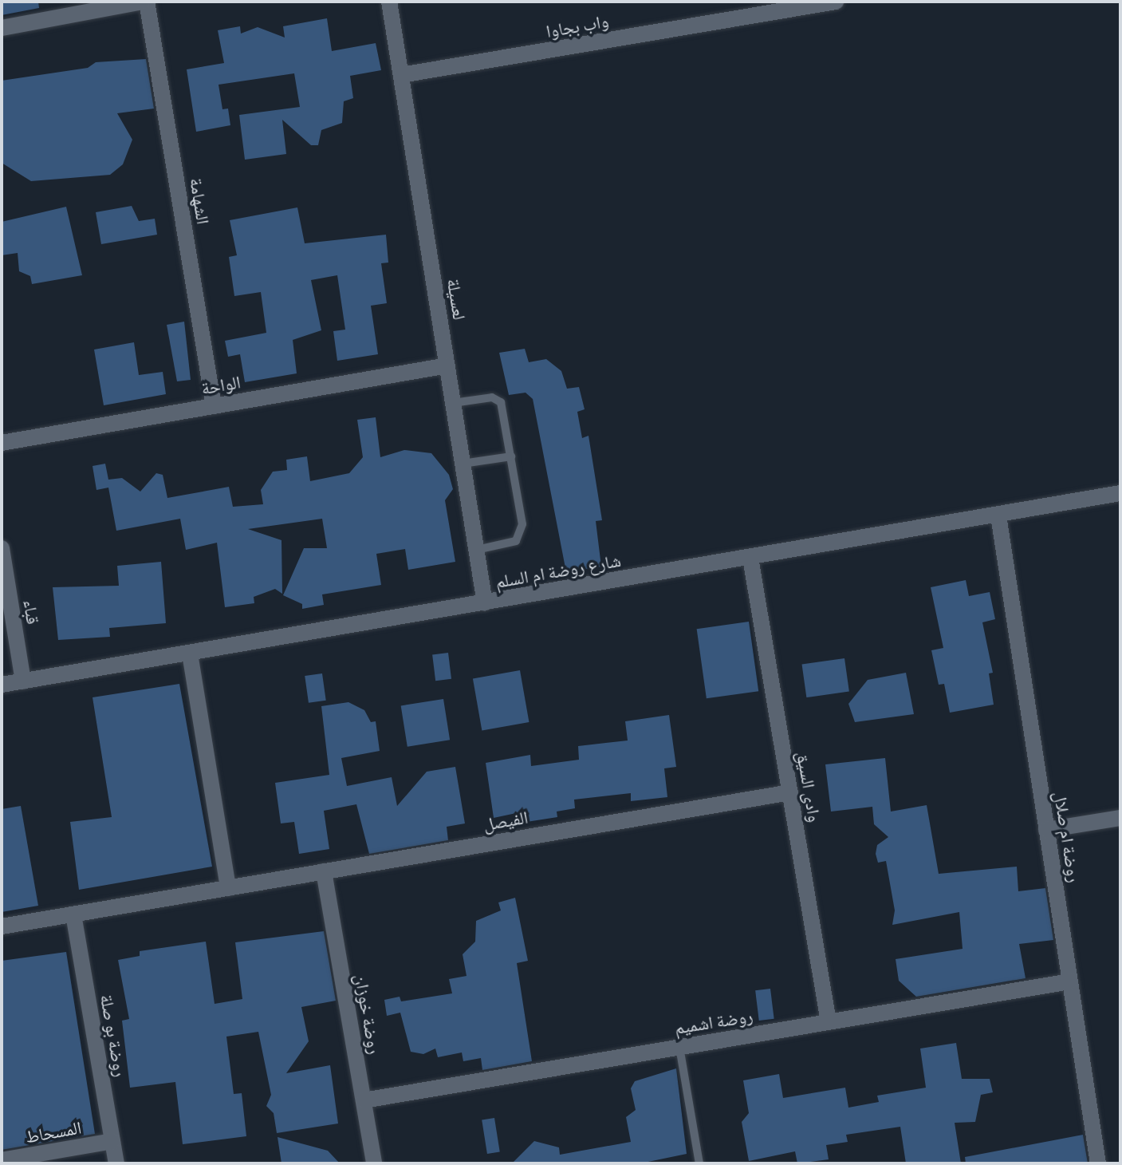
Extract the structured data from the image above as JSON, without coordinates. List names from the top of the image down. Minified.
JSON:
{"streets":{"street":["واب بجاوا","الشهامة","لعسيلة","الواحة","شارع روضة ام السلم","قباء","وادى السيق","الفيصل","روضة ام صلال","روضة خوزان","روضة اشميم","روضة بو صلة","المسحاط"]},"crossings":[["واب بجاوا","لعسيلة"],["الشهامة","الواحة"],["لعسيلة","الواحة"],["لعسيلة","شارع روضة ام السلم"],["شارع روضة ام السلم","قباء"],["شارع روضة ام السلم","وادى السيق"],["شارع روضة ام السلم","روضة ام صلال"],["وادى السيق","الفيصل"],["وادى السيق","روضة اشميم"],["الفيصل","روضة خوزان"],["الفيصل","روضة بو صلة"],["روضة ام صلال","روضة اشميم"],["روضة خوزان","روضة اشميم"],["روضة بو صلة","المسحاط"]]}
